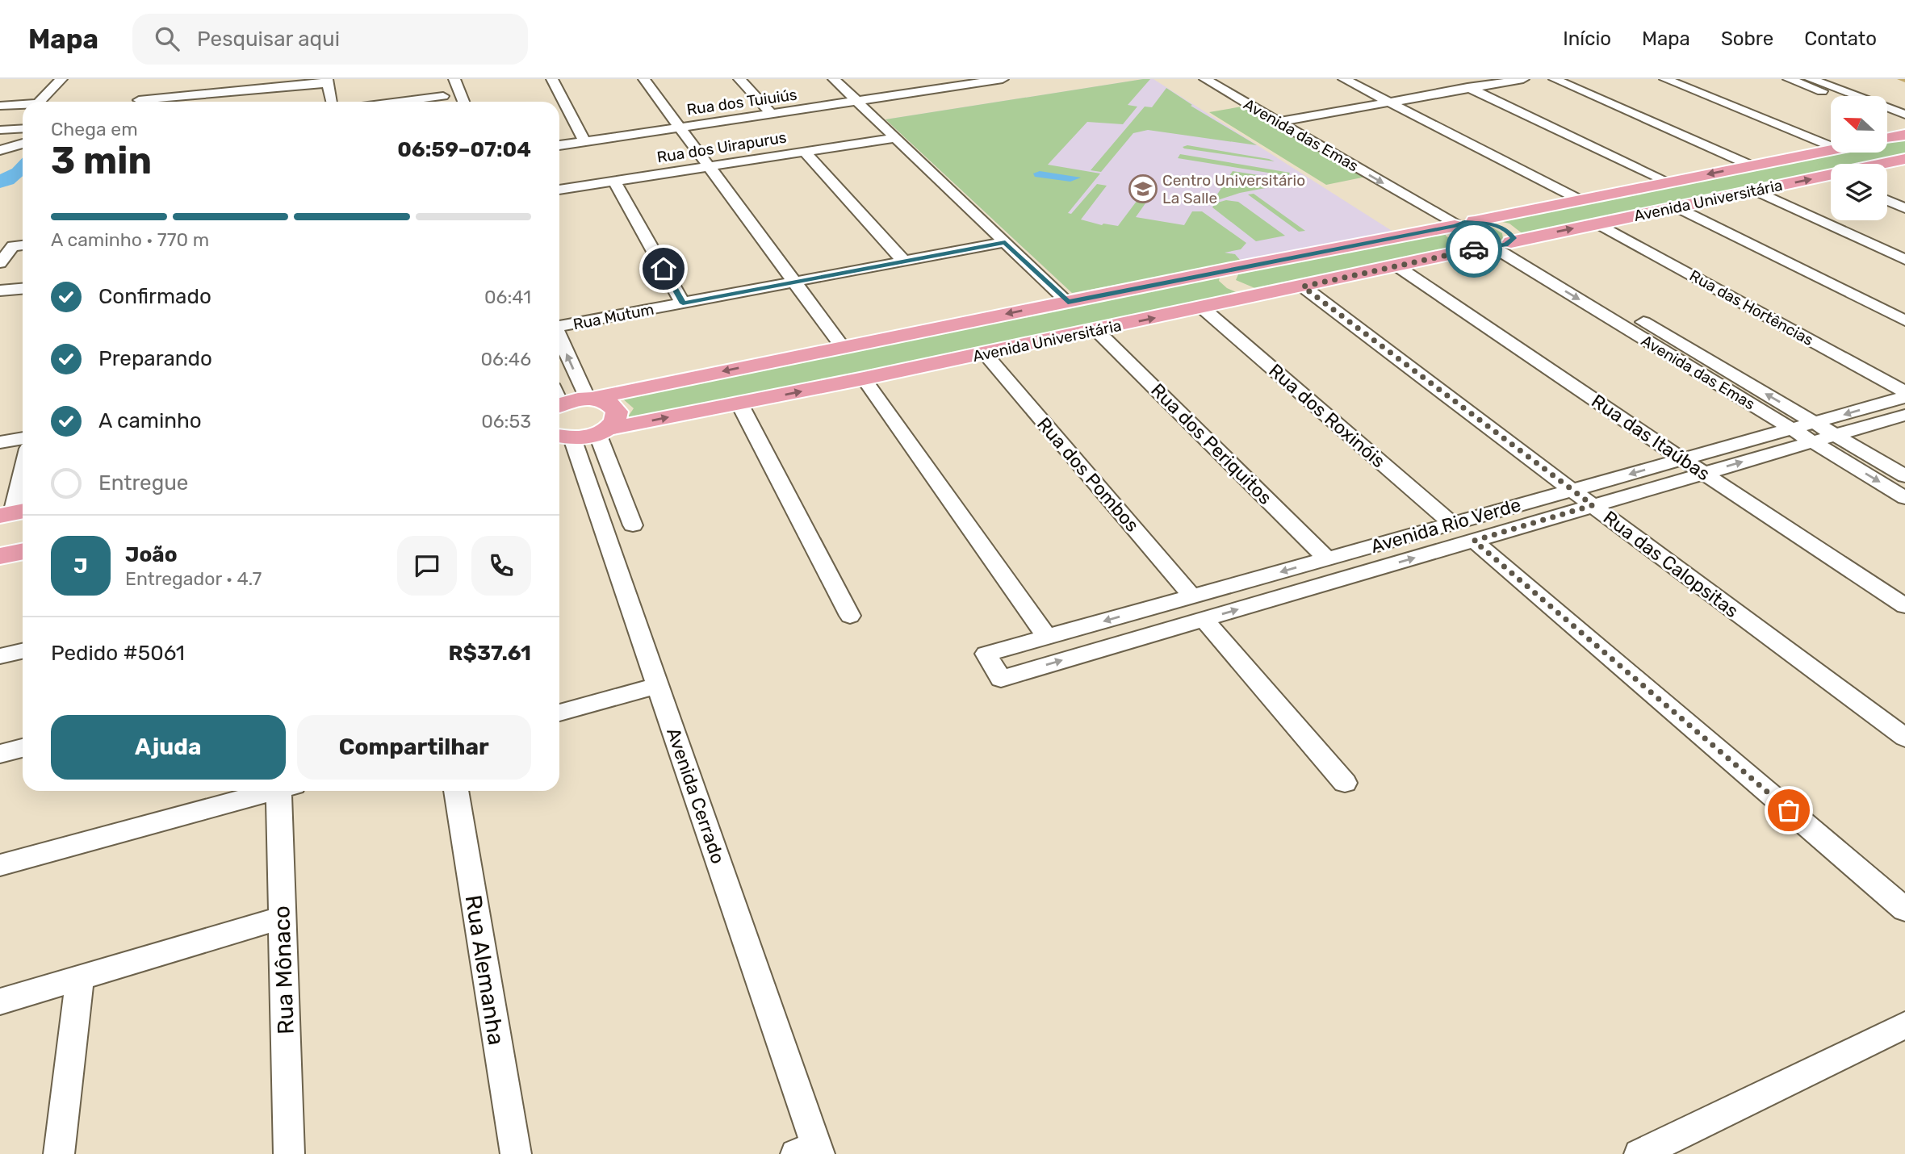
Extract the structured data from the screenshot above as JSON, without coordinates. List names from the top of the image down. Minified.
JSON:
{"streets":{"main road":["Avenida Universitária"],"street":["Rua dos Tuiuiús","Avenida das Emas","Rua dos Uirapurus","Rua das Hortências","Rua Mutum","Rua dos Roxinóis","Rua das Itaúbas","Rua dos Periquitos","Rua dos Pombos","Avenida Rio Verde","Rua das Calopsitas","Avenida Cerrado","Rua Mônaco","Rua Alemanha"]},"crossings":[["Avenida das Emas","Avenida Universitária"],["Avenida das Emas","Avenida Rio Verde"],["Avenida Universitária","Rua das Hortências"],["Avenida Universitária","Rua dos Roxinóis"],["Avenida Universitária","Rua das Itaúbas"],["Avenida Universitária","Rua dos Periquitos"],["Avenida Universitária","Rua dos Pombos"],["Avenida Universitária","Rua das Calopsitas"],["Avenida Universitária","Avenida Cerrado"],["Rua dos Roxinóis","Avenida Rio Verde"],["Rua das Itaúbas","Avenida Rio Verde"],["Rua dos Periquitos","Avenida Rio Verde"],["Rua dos Pombos","Avenida Rio Verde"],["Avenida Rio Verde","Rua das Calopsitas"]],"places":{"school or university":["Centro Universitário La Salle"]},"north":"left","page":{"header":"Mapa","search":"Pesquisar aqui","nav":["Início","Mapa","Sobre","Contato"],"heading":["3 min","Chega em","06:59–07:04"],"panel":["João","Entregador · 4.7","Pedido #5061","R$37.61"],"bar":"A caminho · 770 m","list":[["Confirmado","06:41"],["Preparando","06:46"],["A caminho","06:53"],"Entregue"],"round":"J","buttons":["Ajuda","Compartilhar"]}}
